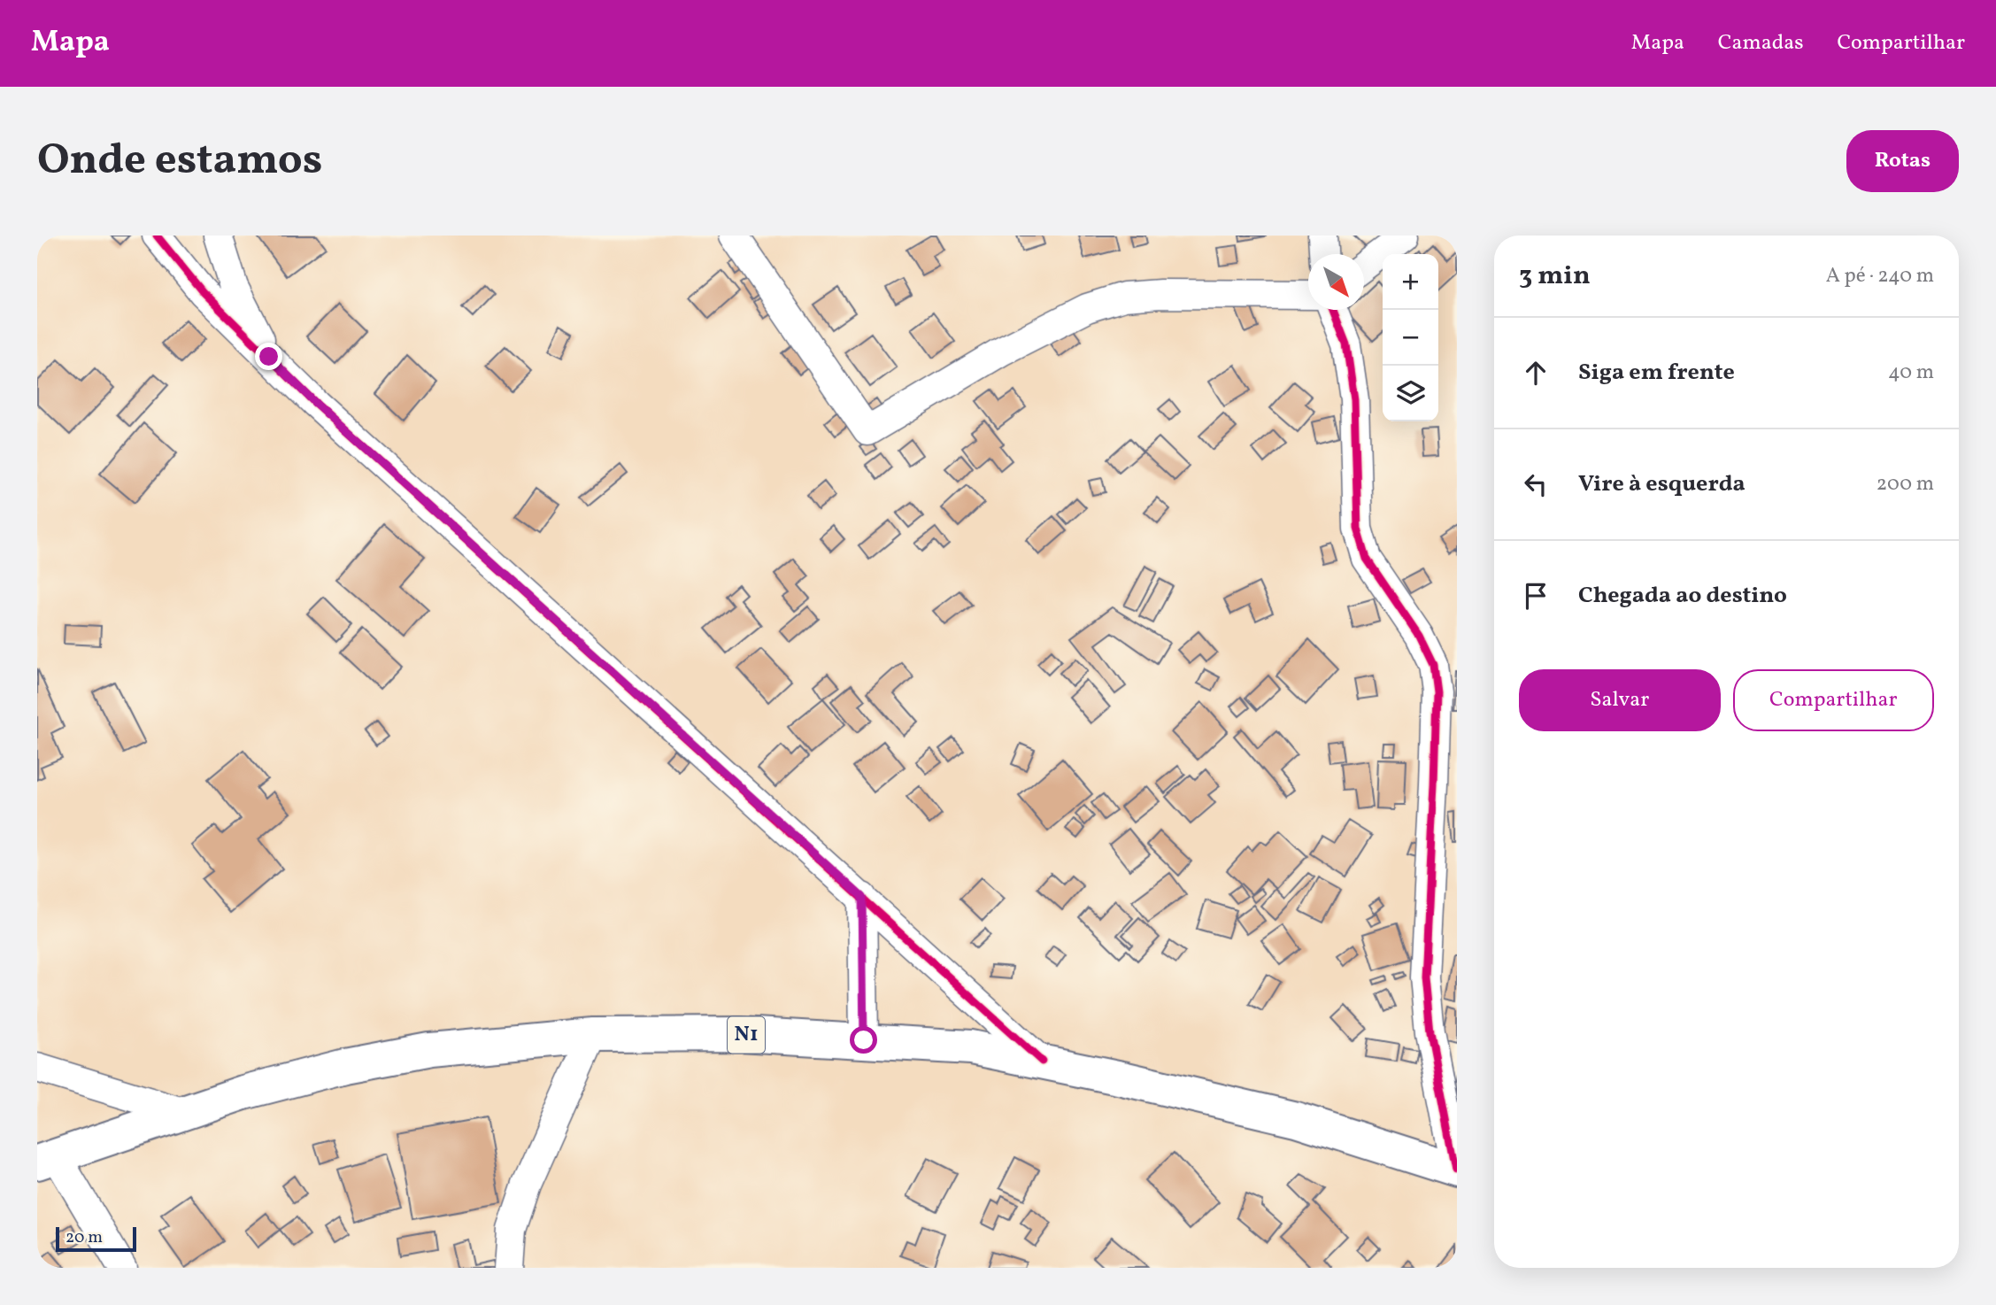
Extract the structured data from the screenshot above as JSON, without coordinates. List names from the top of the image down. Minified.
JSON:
{"streets":{"highway":["N1"]},"scale_bar":"20 m","north":"bottom right","page":{"header":"Mapa","nav":["Mapa","Camadas","Compartilhar"],"buttons":["Rotas",["Salvar","Compartilhar"]],"title":"Onde estamos","heading":["3 min","A pé · 240 m"],"map_buttons":["+","−"],"list":[["Siga em frente","40 m"],["Vire à esquerda","200 m"],"Chegada ao destino"],"scale":"20 m"}}
